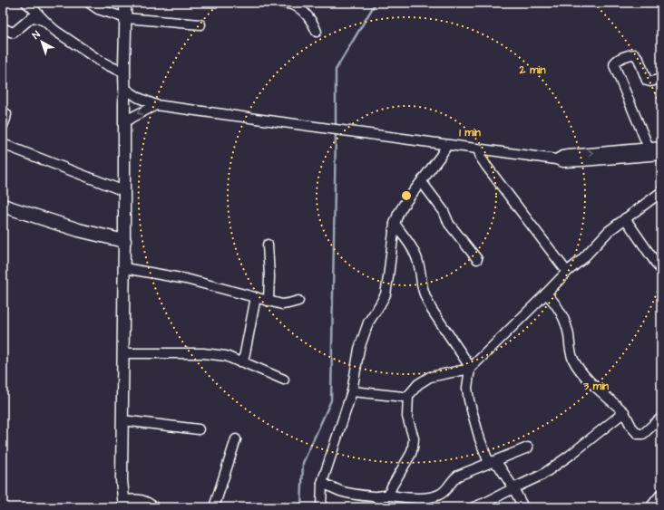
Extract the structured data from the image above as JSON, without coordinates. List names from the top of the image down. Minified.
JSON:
{"north":"top left","rings":["2 min","1 min","3 min"]}
